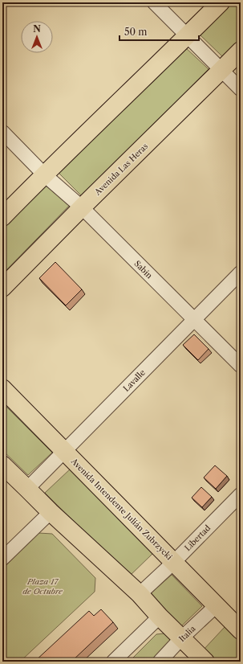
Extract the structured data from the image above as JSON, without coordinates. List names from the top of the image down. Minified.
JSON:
{"streets":{"main road":["Avenida Las Heras","Avenida Intendente Julián Zubrzycki"],"street":["Sabin","Lavalle","Libertad","Italia"]},"crossings":[["Avenida Las Heras","Sabin"],["Sabin","Lavalle"],["Lavalle","Avenida Intendente Julián Zubrzycki"],["Avenida Intendente Julián Zubrzycki","Libertad"],["Avenida Intendente Julián Zubrzycki","Italia"]],"parks":["Plaza 17 de Octubre"],"scale_bar":"50 m","north":"top"}
